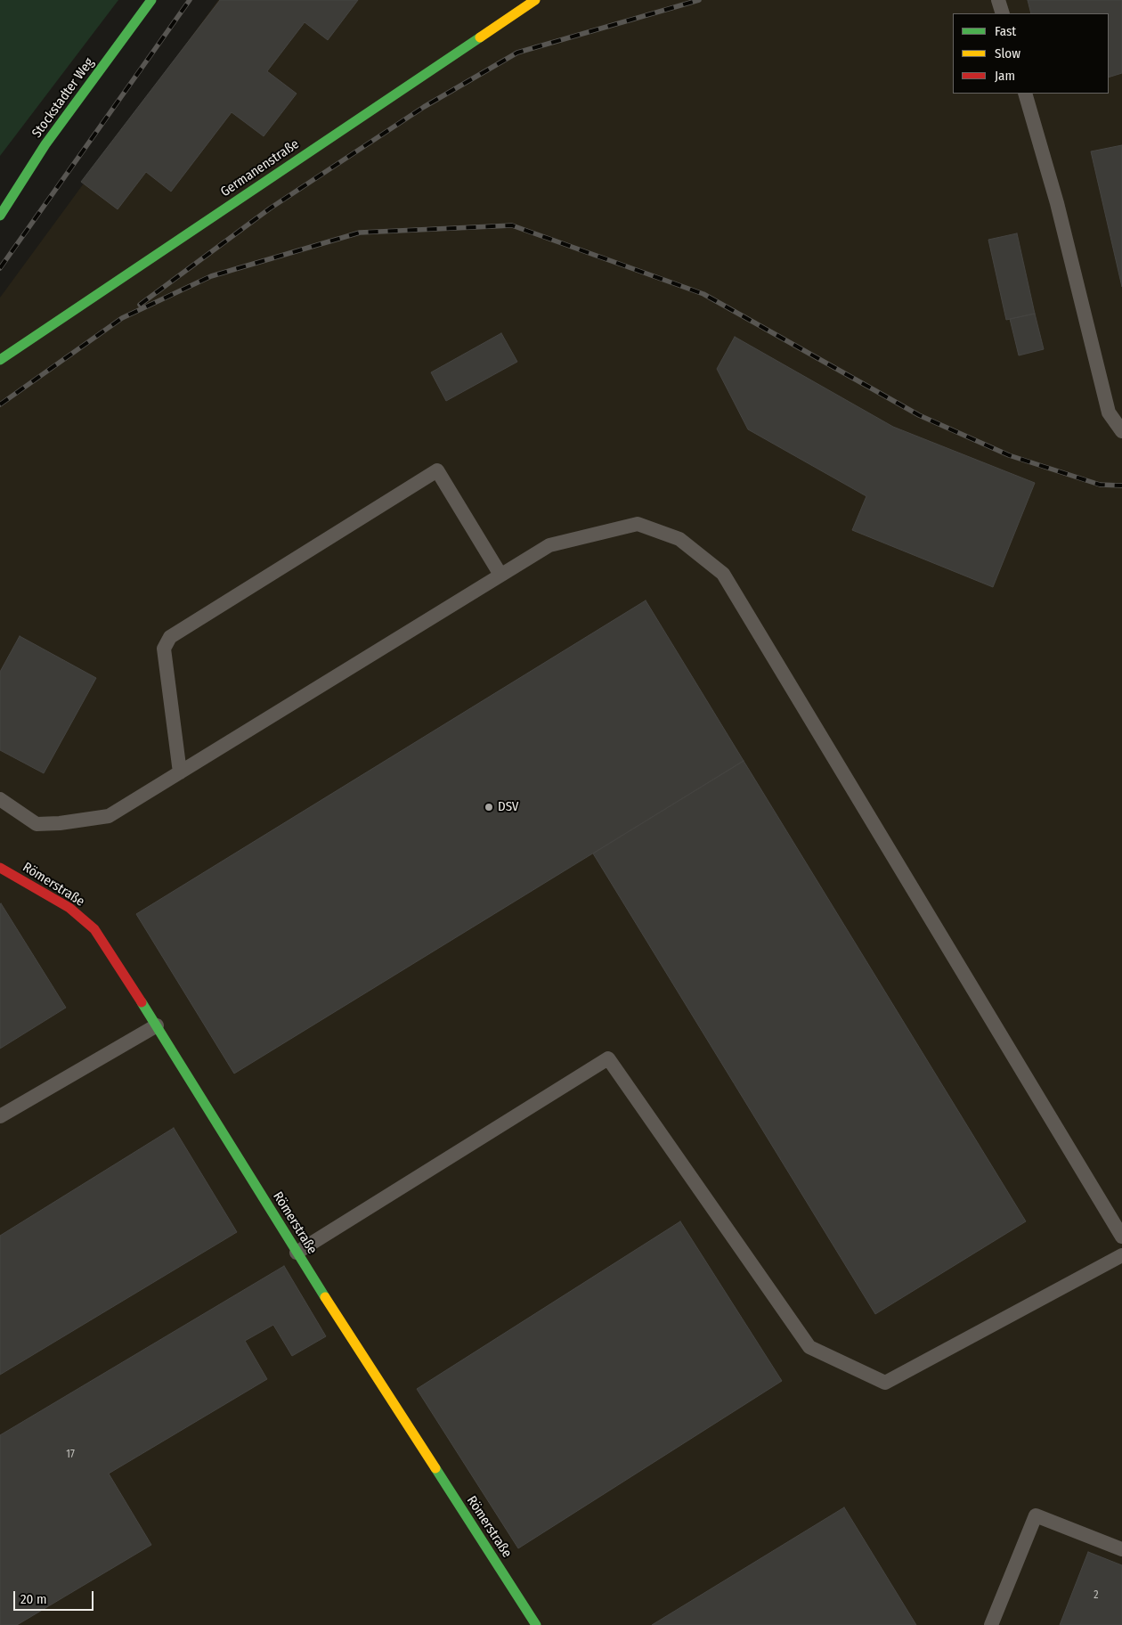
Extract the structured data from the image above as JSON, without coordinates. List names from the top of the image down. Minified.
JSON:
{"streets":{"street":["Stockstadter Weg","Germanenstraße","Römerstraße"]},"places":["DSV"],"house_numbers":["17","2"],"legend":["Fast","Slow","Jam"],"scale_bar":"20 m"}
